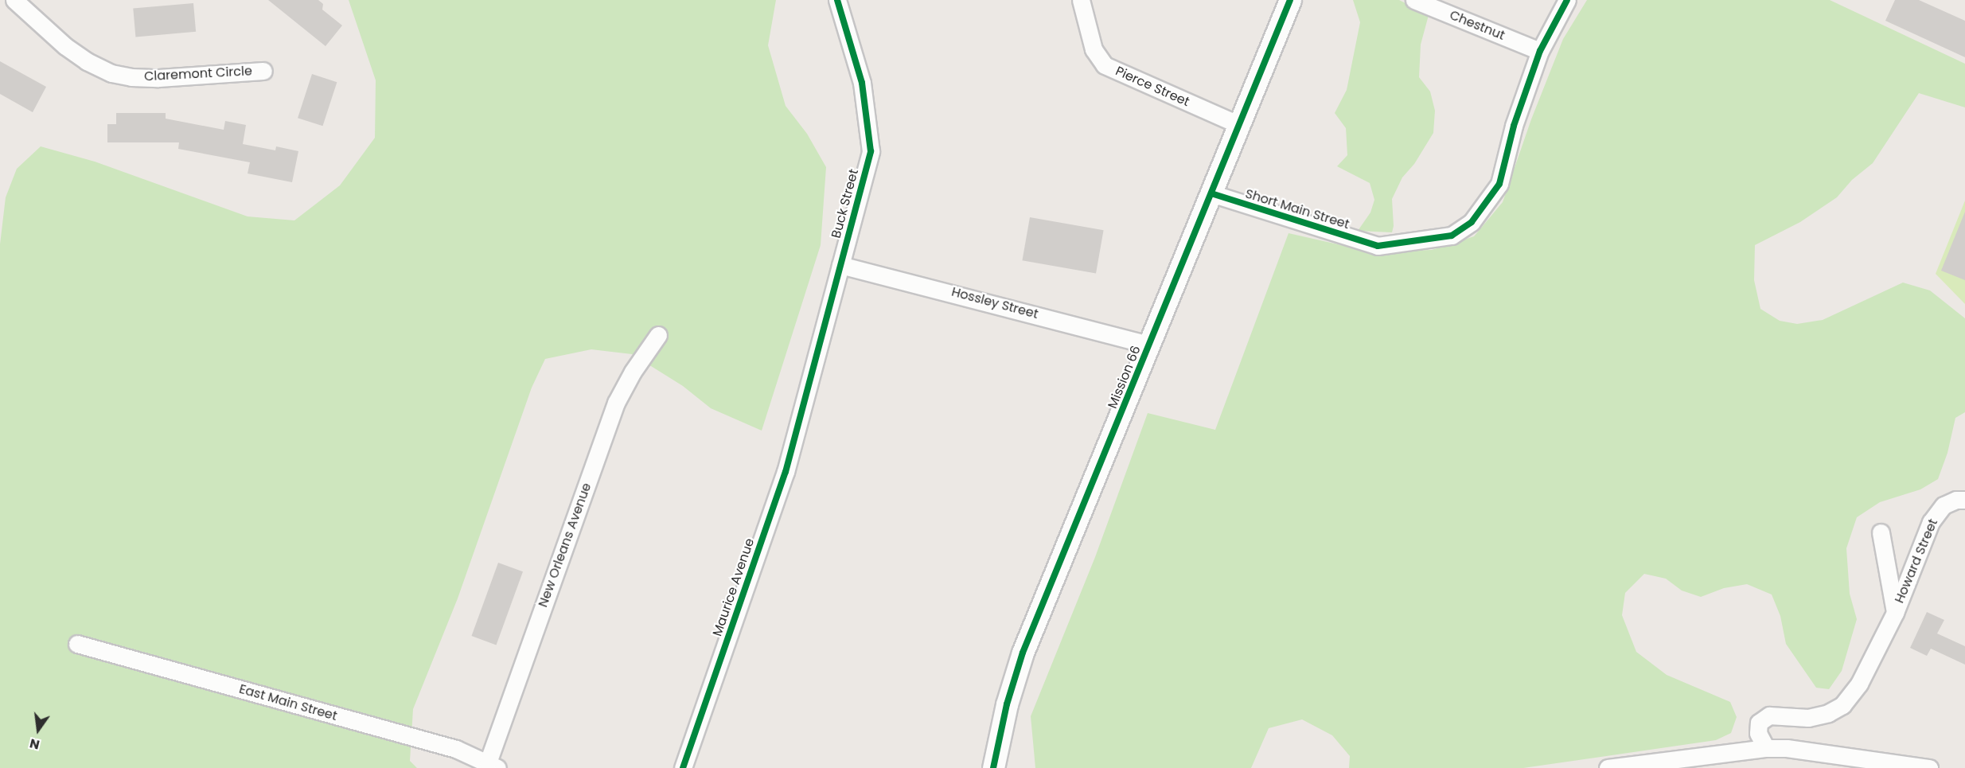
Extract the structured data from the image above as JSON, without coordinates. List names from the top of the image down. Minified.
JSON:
{"streets":{"street":["Chestnut","Claremont Circle","Pierce Street","Buck Street","Short Main Street","Hossley Street","Mission 66","New Orleans Avenue","Howard Street","Maurice Avenue","East Main Street"]},"crossings":[["Chestnut","Short Main Street"],["Pierce Street","Mission 66"],["Buck Street","Hossley Street"],["Buck Street","Maurice Avenue"],["Short Main Street","Mission 66"],["Hossley Street","Mission 66"],["New Orleans Avenue","East Main Street"]],"north":"bottom"}
